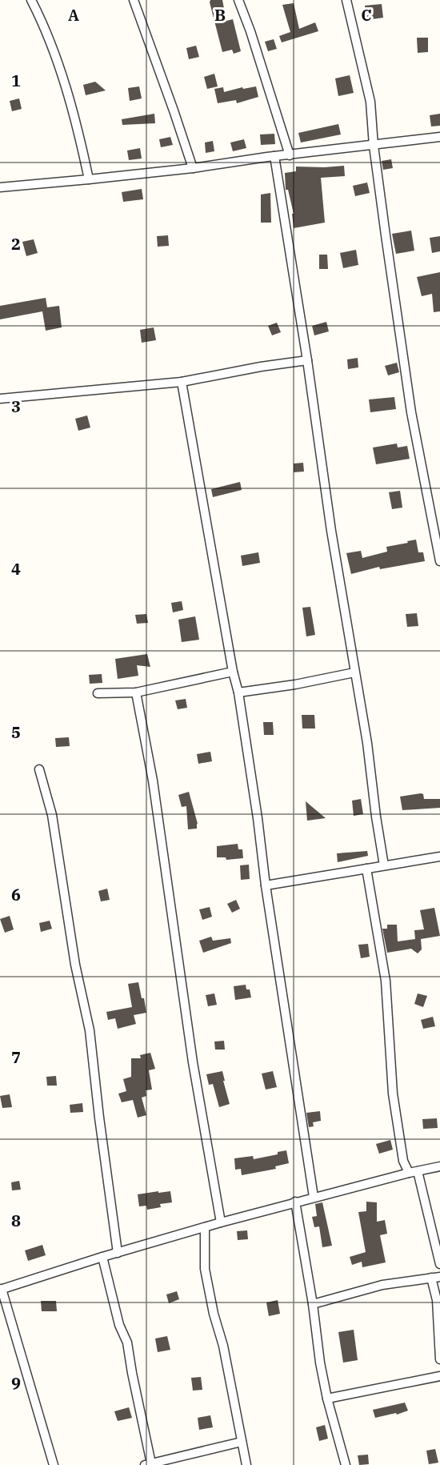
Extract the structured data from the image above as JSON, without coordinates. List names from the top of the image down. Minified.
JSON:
{"grid":{"columns":["A","B","C"],"rows":["1","2","3","4","5","6","7","8","9"]}}
